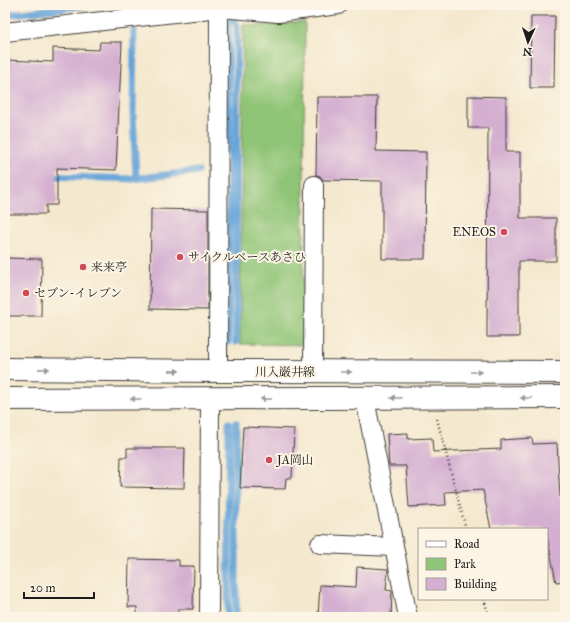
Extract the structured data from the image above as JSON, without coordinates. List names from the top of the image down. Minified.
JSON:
{"streets":{"main road":["川入巌井線"]},"places":["ENEOS","サイクルベースあさひ","来来亭","セブン-イレブン","JA岡山"],"legend":["Road","Park","Building"],"scale_bar":"20 m","north":"bottom"}
